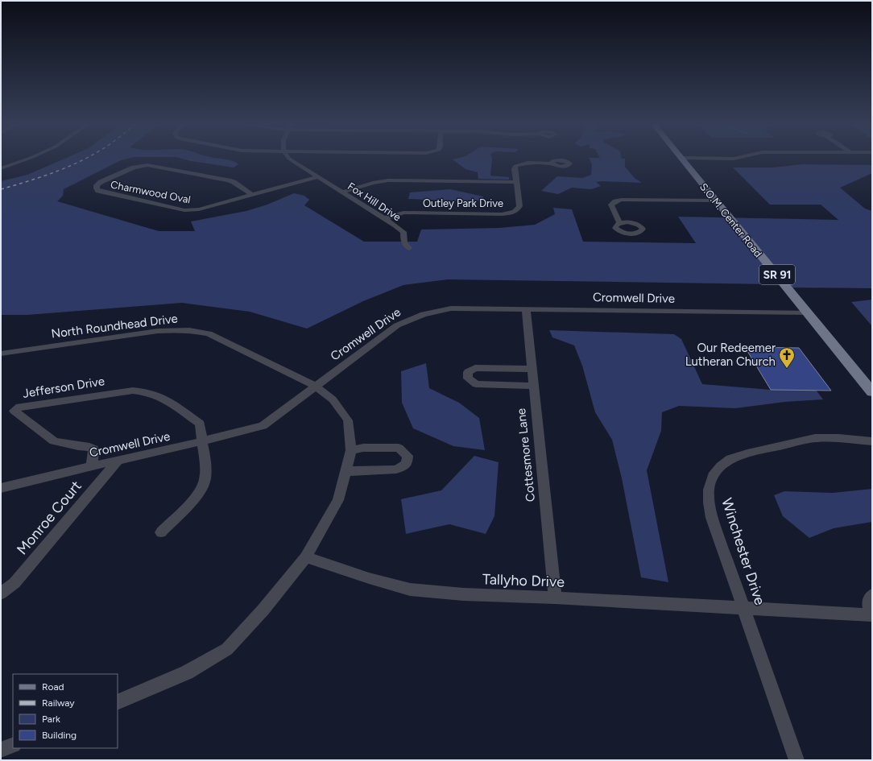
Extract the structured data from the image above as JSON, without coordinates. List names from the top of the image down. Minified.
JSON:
{"streets":{"main road":["S.O.M. Center Road","SR 91"],"street":["Charmwood Oval","Fox Hill Drive","Outley Park Drive","Cromwell Drive","North Roundhead Drive","Jefferson Drive","Cottesmore Lane","Monroe Court","Winchester Drive","Tallyho Drive"]},"crossings":[["Charmwood Oval","Fox Hill Drive"],["Fox Hill Drive","Outley Park Drive"],["S.O.M. Center Road","Cromwell Drive"],["Cromwell Drive","North Roundhead Drive"],["Cromwell Drive","Jefferson Drive"],["Cromwell Drive","Cottesmore Lane"],["Cromwell Drive","Monroe Court"],["Cottesmore Lane","Tallyho Drive"],["Winchester Drive","Tallyho Drive"]],"places":{"church":["Our Redeemer Lutheran Church"]},"legend":["Road","Railway","Park","Building"]}
